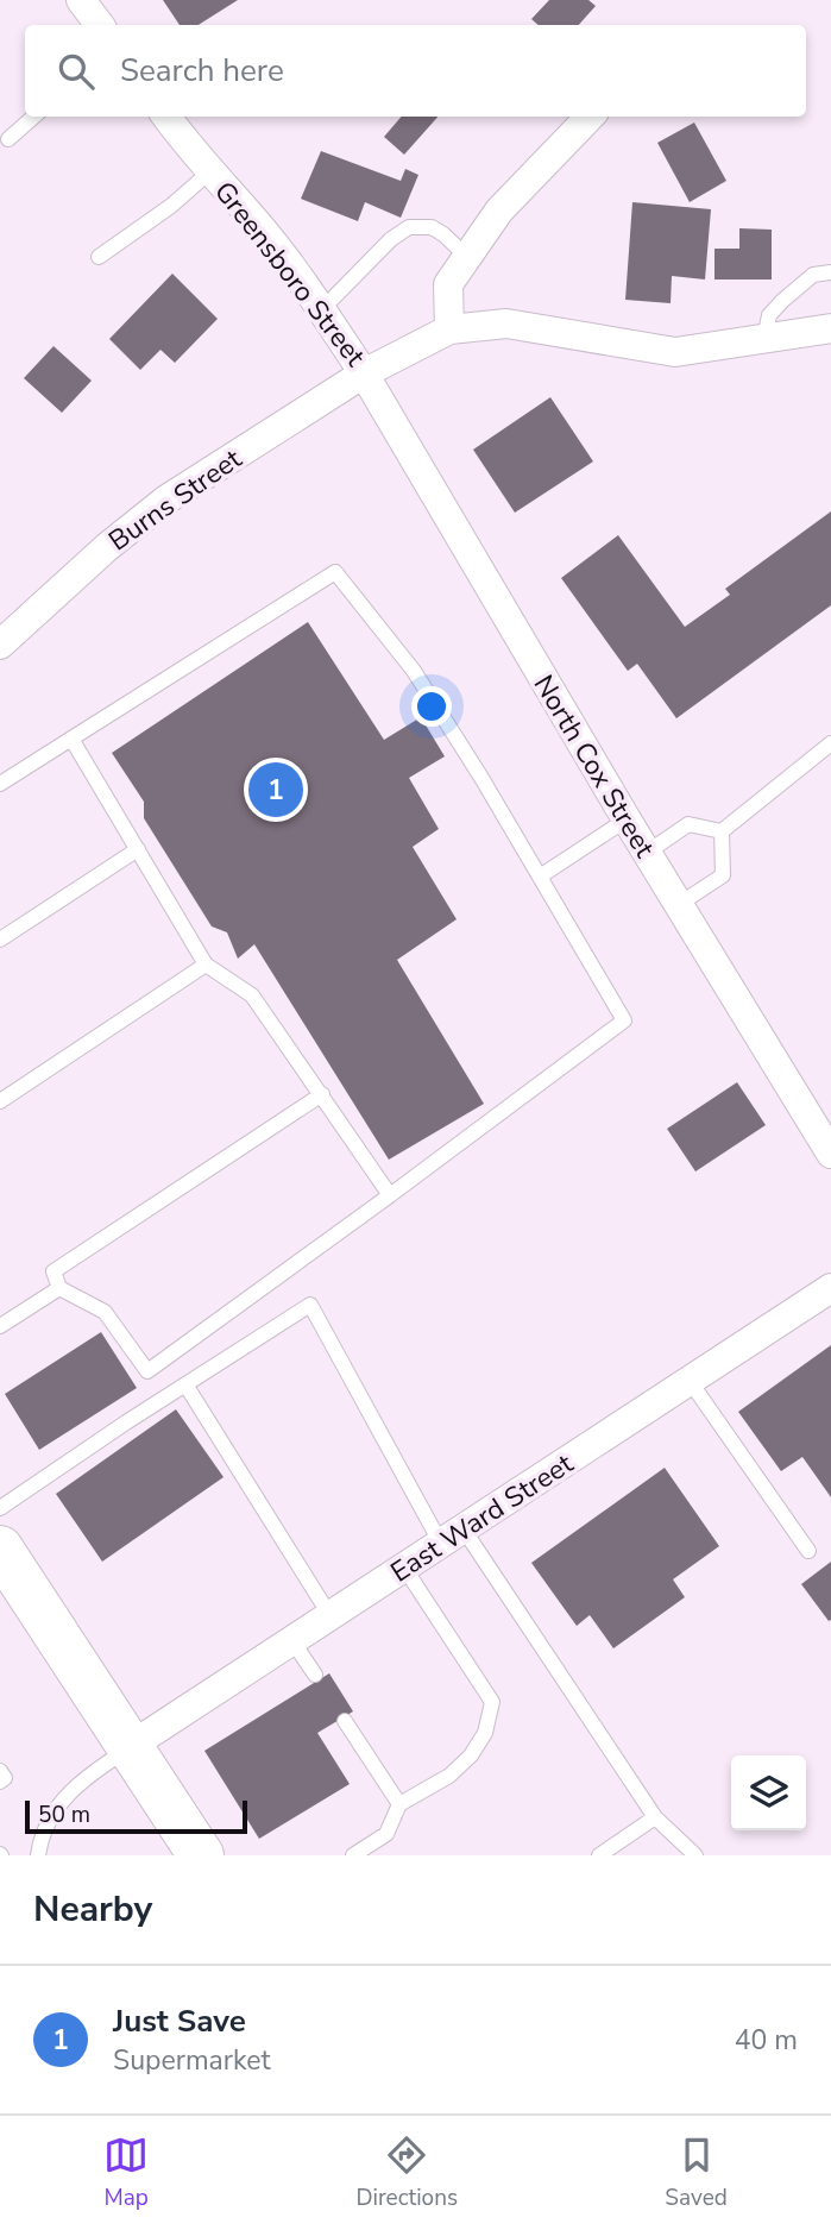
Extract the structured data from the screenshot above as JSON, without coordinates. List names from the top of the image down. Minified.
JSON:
{"streets":{"street":["Greensboro Street","Burns Street","North Cox Street","East Ward Street"]},"crossings":[["Greensboro Street","Burns Street"],["Greensboro Street","North Cox Street"],["Burns Street","North Cox Street"]],"scale_bar":"50 m","page":{"search":"Search here","pins":"1","scale":"50 m","heading":"Nearby","list":[{"mark":"1","name":"Just Save","note":"Supermarket","value":"40 m"}],"nav":["Map","Directions","Saved"]}}
